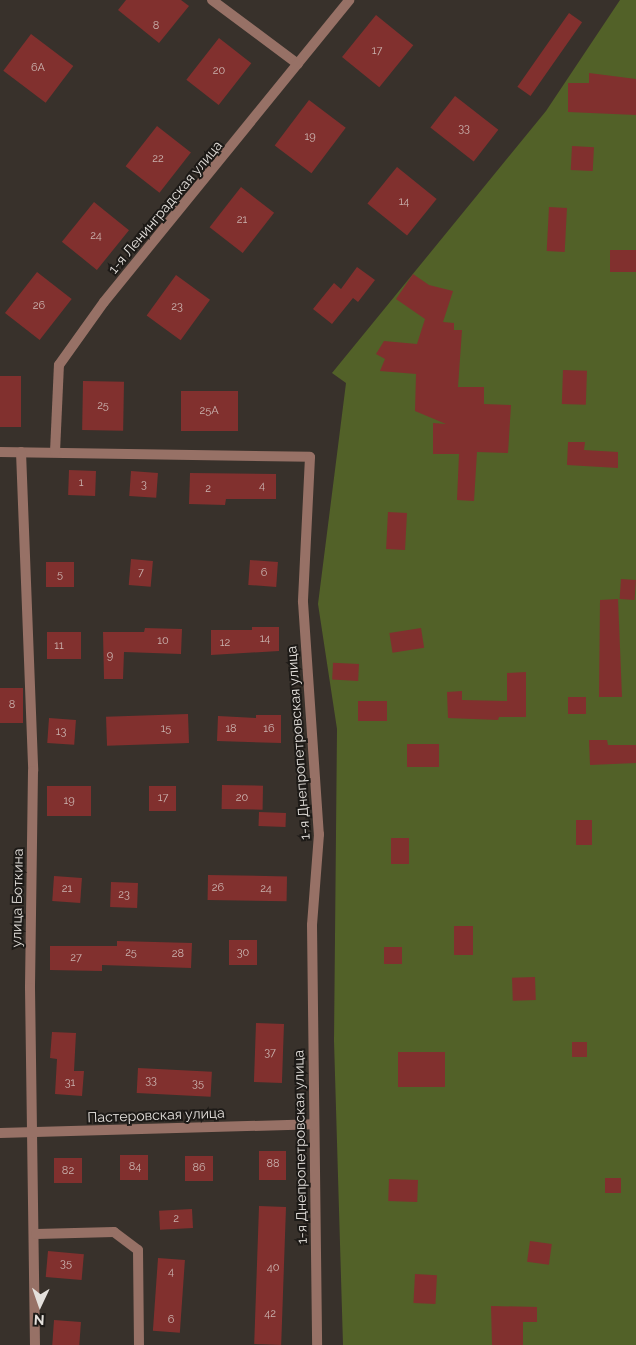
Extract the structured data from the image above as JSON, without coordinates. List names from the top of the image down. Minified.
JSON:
{"streets":{"street":["1-я Ленинградская улица","1-я Днепропетровская улица","улица Боткина","Пастеровская улица"]},"crossings":[["1-я Ленинградская улица","1-я Днепропетровская улица"],["1-я Днепропетровская улица","улица Боткина"],["1-я Днепропетровская улица","Пастеровская улица"],["улица Боткина","Пастеровская улица"]],"house_numbers":["8","17","6А","20","33","19","22","14","21","24","26","23","25","25А","1","3","4","2","7","6","5","14","10","12","11","9","8","15","18","16","13","17","20","19","26","21","24","23","25","30","28","27","37","33","31","35","88","84","86","82","2","35","40","4","42","6"],"north":"bottom"}
